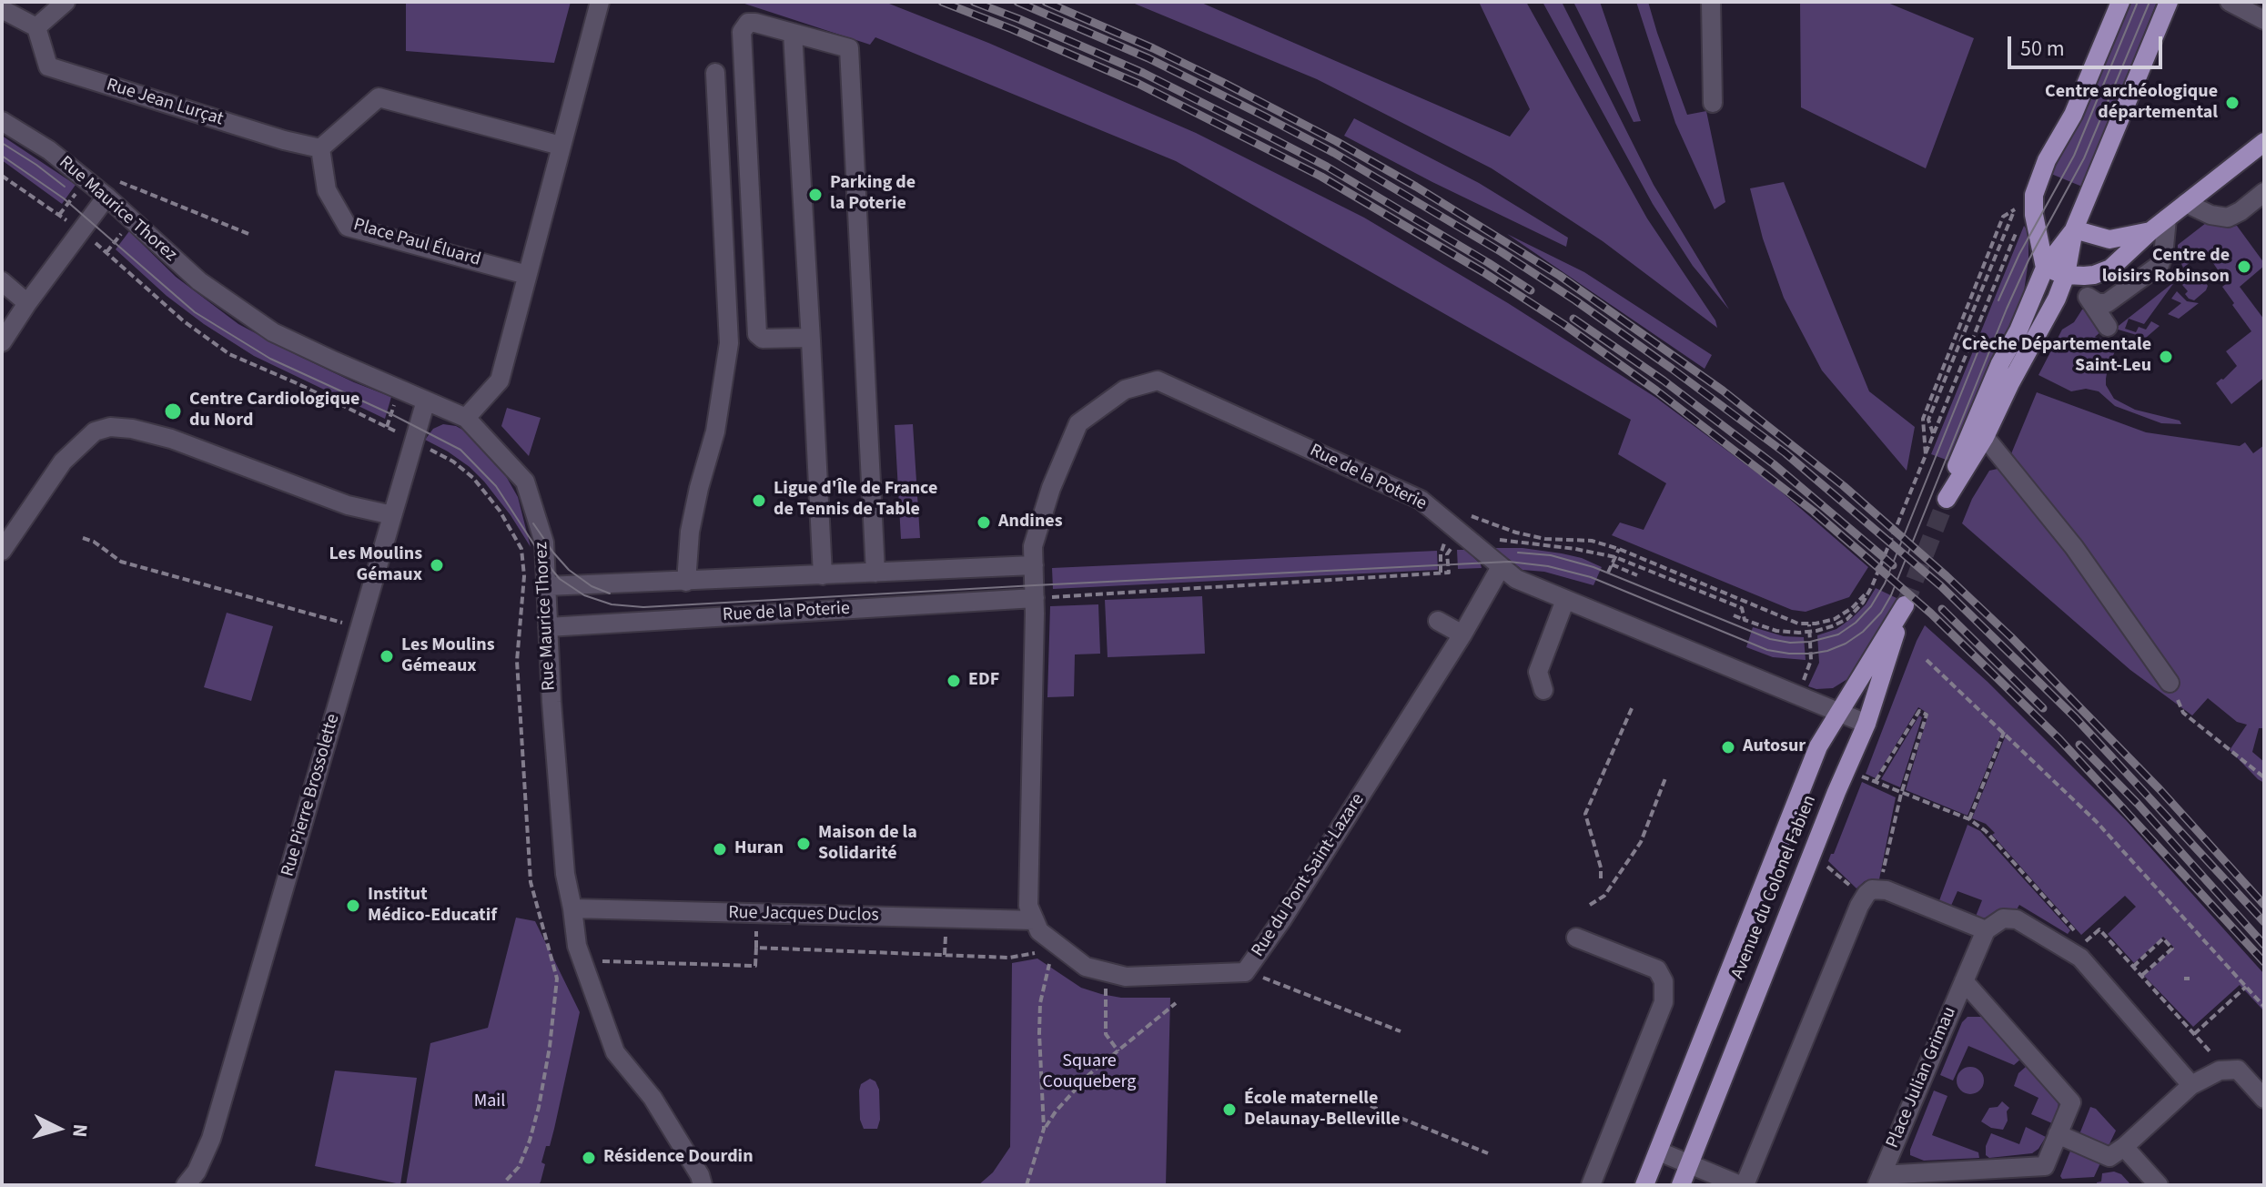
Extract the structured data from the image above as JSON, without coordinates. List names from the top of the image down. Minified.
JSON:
{"streets":{"main road":["Avenue du Colonel Fabien"],"street":["Rue Jean Lurçat","Rue Maurice Thorez","Place Paul Éluard","Rue de la Poterie","Rue Pierre Brossolette","Rue du Pont Saint-Lazare","Rue Jacques Duclos","Place Julian Grimau"]},"crossings":[["Rue Jean Lurçat","Place Paul Éluard"],["Rue Maurice Thorez","Rue de la Poterie"],["Rue Maurice Thorez","Rue Pierre Brossolette"],["Rue Maurice Thorez","Rue Jacques Duclos"],["Rue de la Poterie","Rue du Pont Saint-Lazare"],["Rue de la Poterie","Avenue du Colonel Fabien"],["Rue du Pont Saint-Lazare","Rue Jacques Duclos"]],"parks":["Square Couqueberg","Mail"],"places":["Centre archéologique départemental","Parking de la Poterie","Centre de loisirs Robinson","Crèche Départementale Saint-Leu","Centre Cardiologique du Nord","Ligue d'Île de France de Tennis de Table","Andines","Les Moulins Gémaux","Les Moulins Gémeaux","EDF","Autosur","Maison de la Solidarité","Huran","Institut Médico-Educatif","École maternelle Delaunay-Belleville","Résidence Dourdin"],"scale_bar":"50 m","north":"right"}
